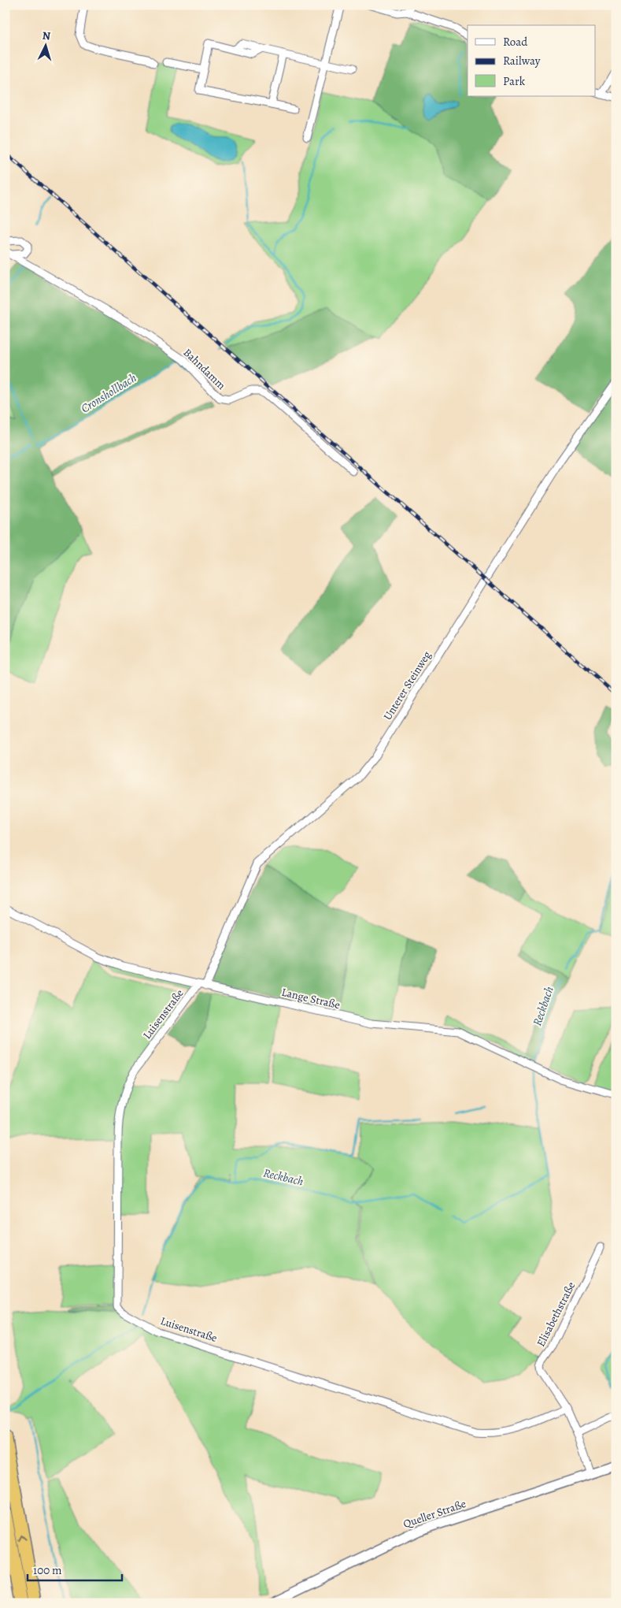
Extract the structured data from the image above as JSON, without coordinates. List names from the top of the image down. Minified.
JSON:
{"streets":{"street":["Bahndamm","Unterer Steinweg","Lange Straße","Luisenstraße","Elisabethstraße","Queller Straße"]},"crossings":[["Unterer Steinweg","Lange Straße"],["Unterer Steinweg","Luisenstraße"],["Lange Straße","Luisenstraße"],["Luisenstraße","Elisabethstraße"],["Elisabethstraße","Queller Straße"]],"water":["Cronshollbach","Reckbach"],"legend":["Road","Railway","Park"],"scale_bar":"100 m","north":"top"}
